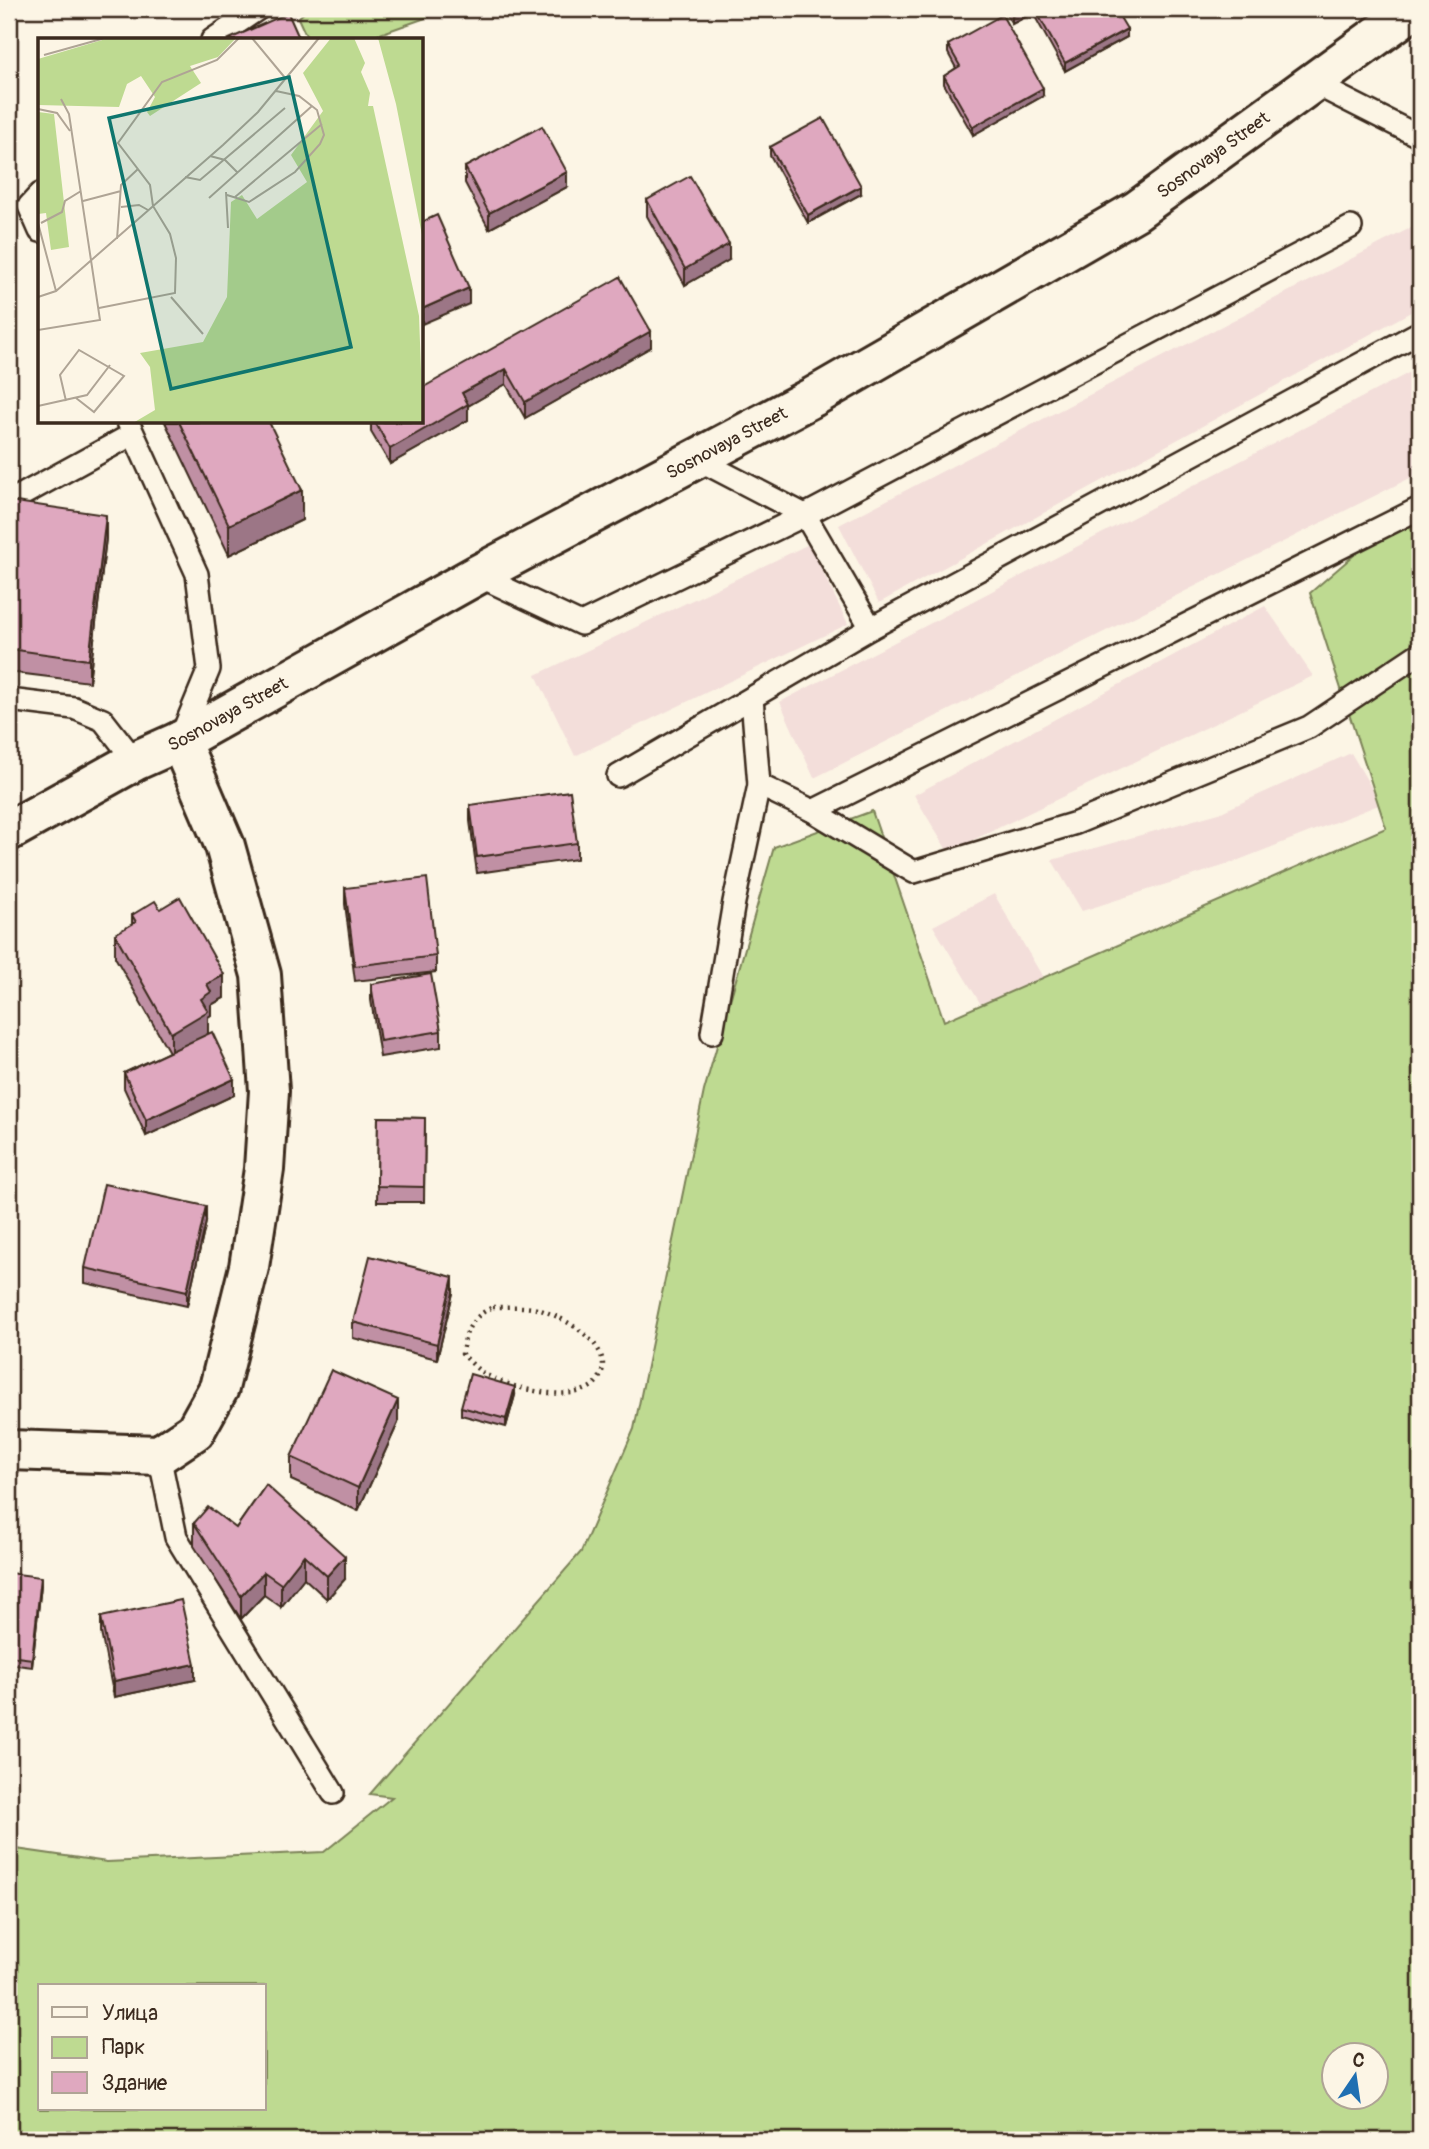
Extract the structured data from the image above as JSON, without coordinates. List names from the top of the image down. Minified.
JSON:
{"streets":{"street":["Sosnovaya Street"]},"legend":["Улица","Парк","Здание"],"north":"top"}
